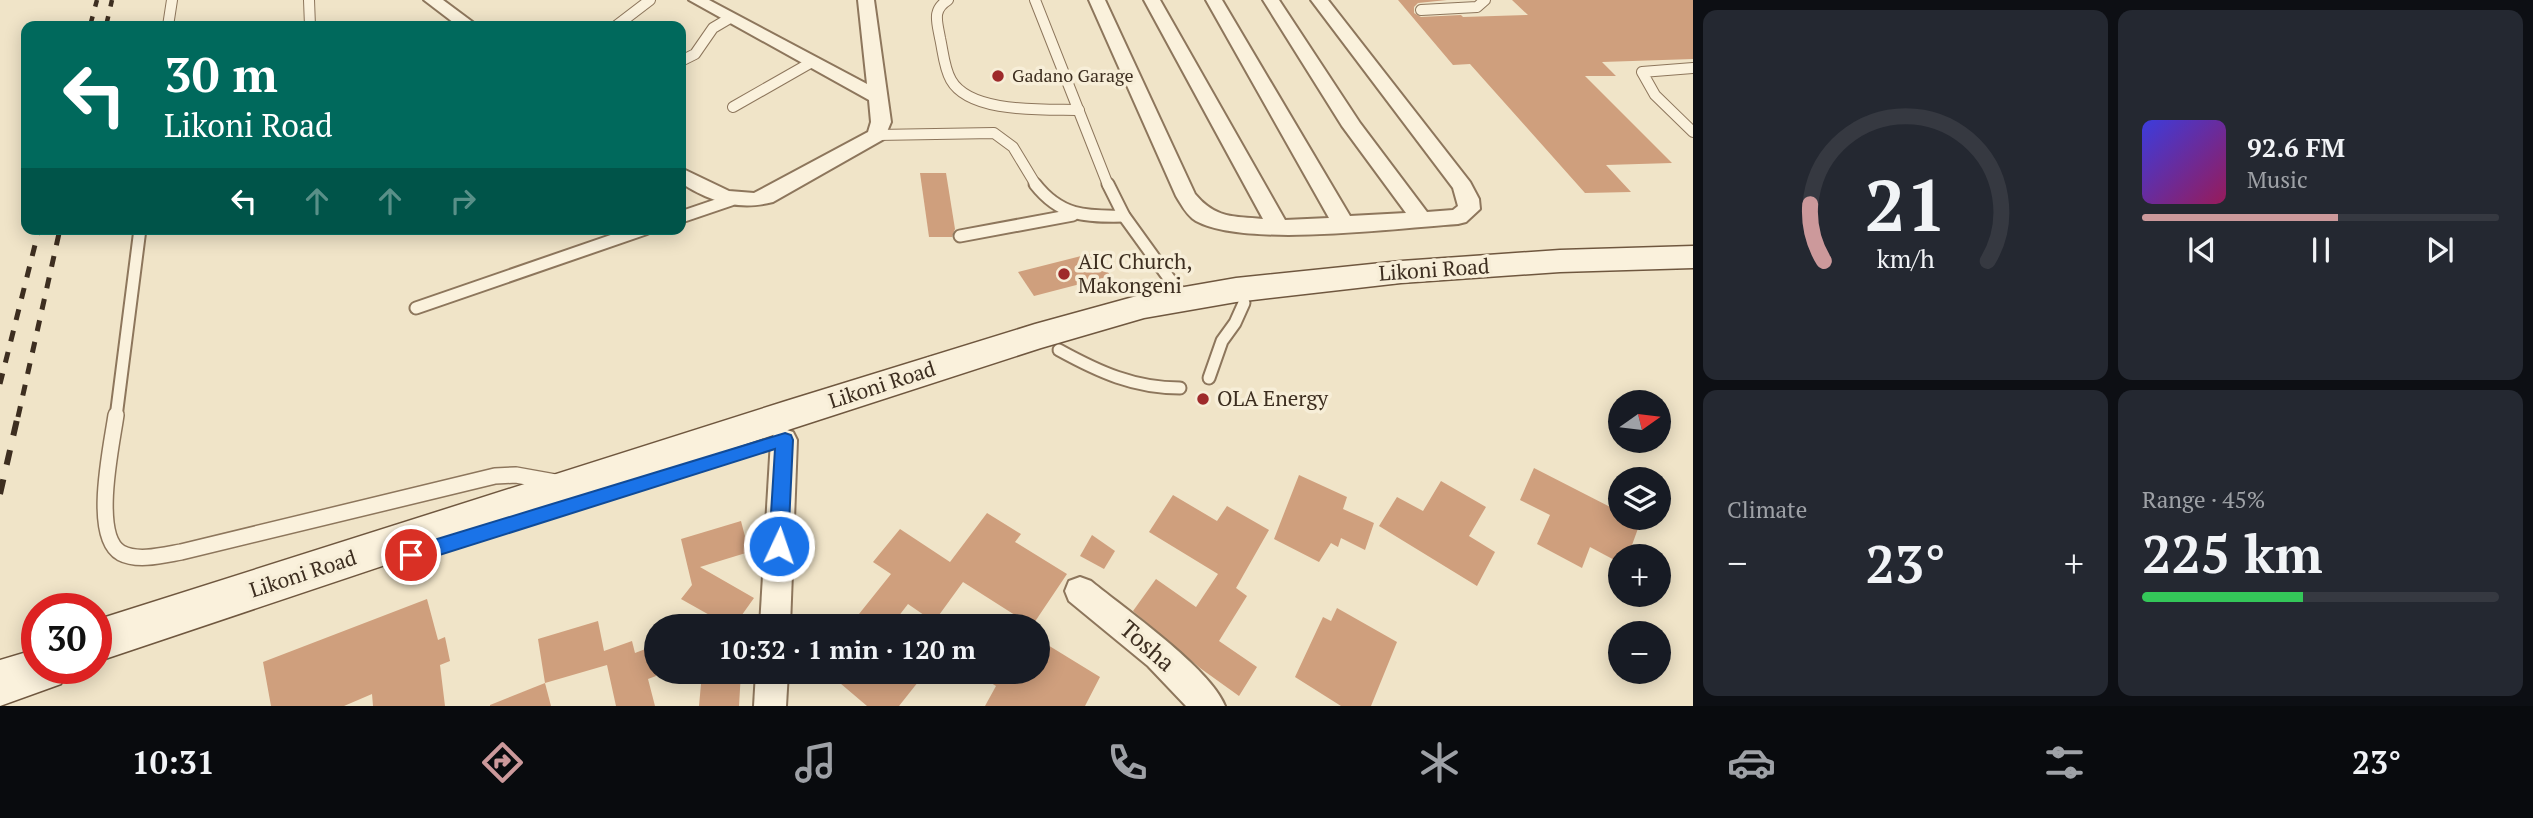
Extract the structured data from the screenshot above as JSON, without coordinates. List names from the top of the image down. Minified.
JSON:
{"streets":{"street":["Likoni Road","Tosha"]},"places":["Gadano Garage","AIC Church, Makongeni","OLA Energy"],"north":"right","page":{"turn":["30 m","Likoni Road"],"song":["92.6 FM","Music"],"map_buttons":["+","−"],"tile":["Climate",["Range · 45%","225 km"]],"heat":["−","23°","+"],"limit":"30","trip":"10:32 · 1 min · 120 m","tabs":["10:31","23°"],"gauge":["21","km/h"]}}
